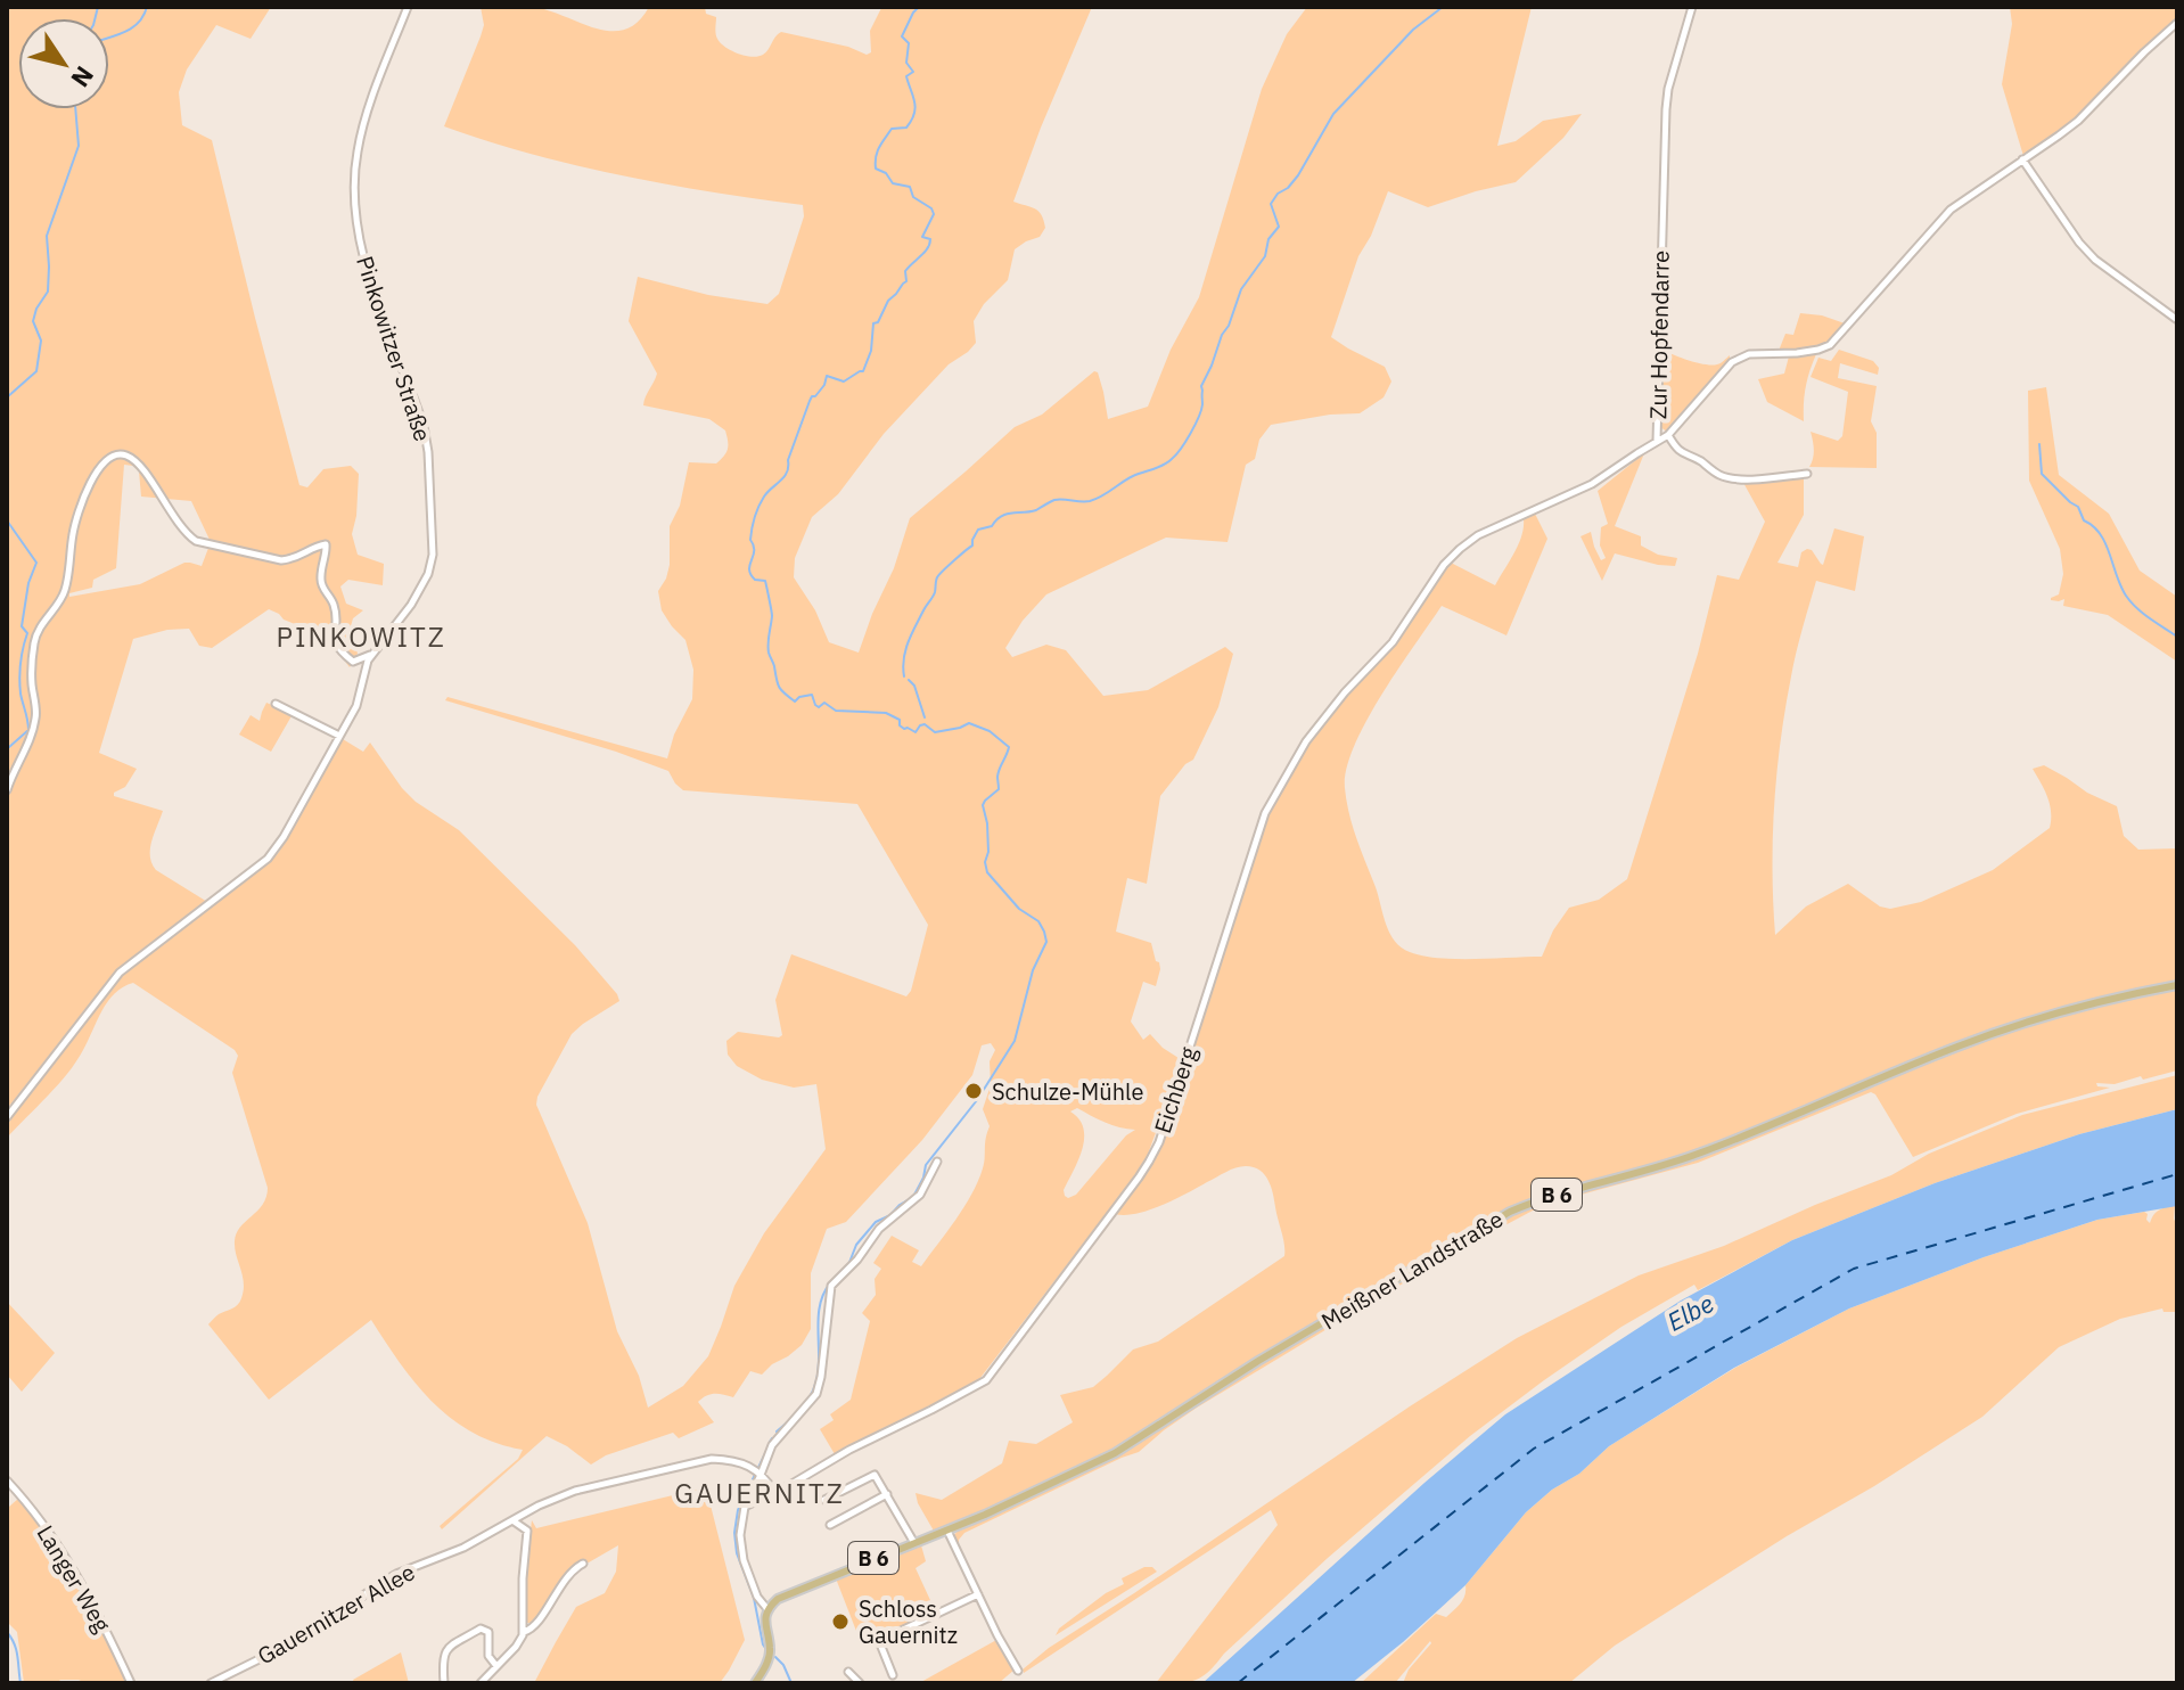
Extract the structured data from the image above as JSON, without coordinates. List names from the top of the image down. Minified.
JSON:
{"streets":{"main road":["B 6","Meißner Landstraße"],"street":["Zur Hopfendarre","Pinkowitzer Straße","Eichberg","Langer Weg","Gauernitzer Allee"]},"crossings":[["Zur Hopfendarre","Eichberg"],["B 6","Meißner Landstraße"]],"districts":["PINKOWITZ","GAUERNITZ"],"water":["Elbe"],"places":["Schulze-Mühle","Schloss Gauernitz"],"north":"bottom right"}
